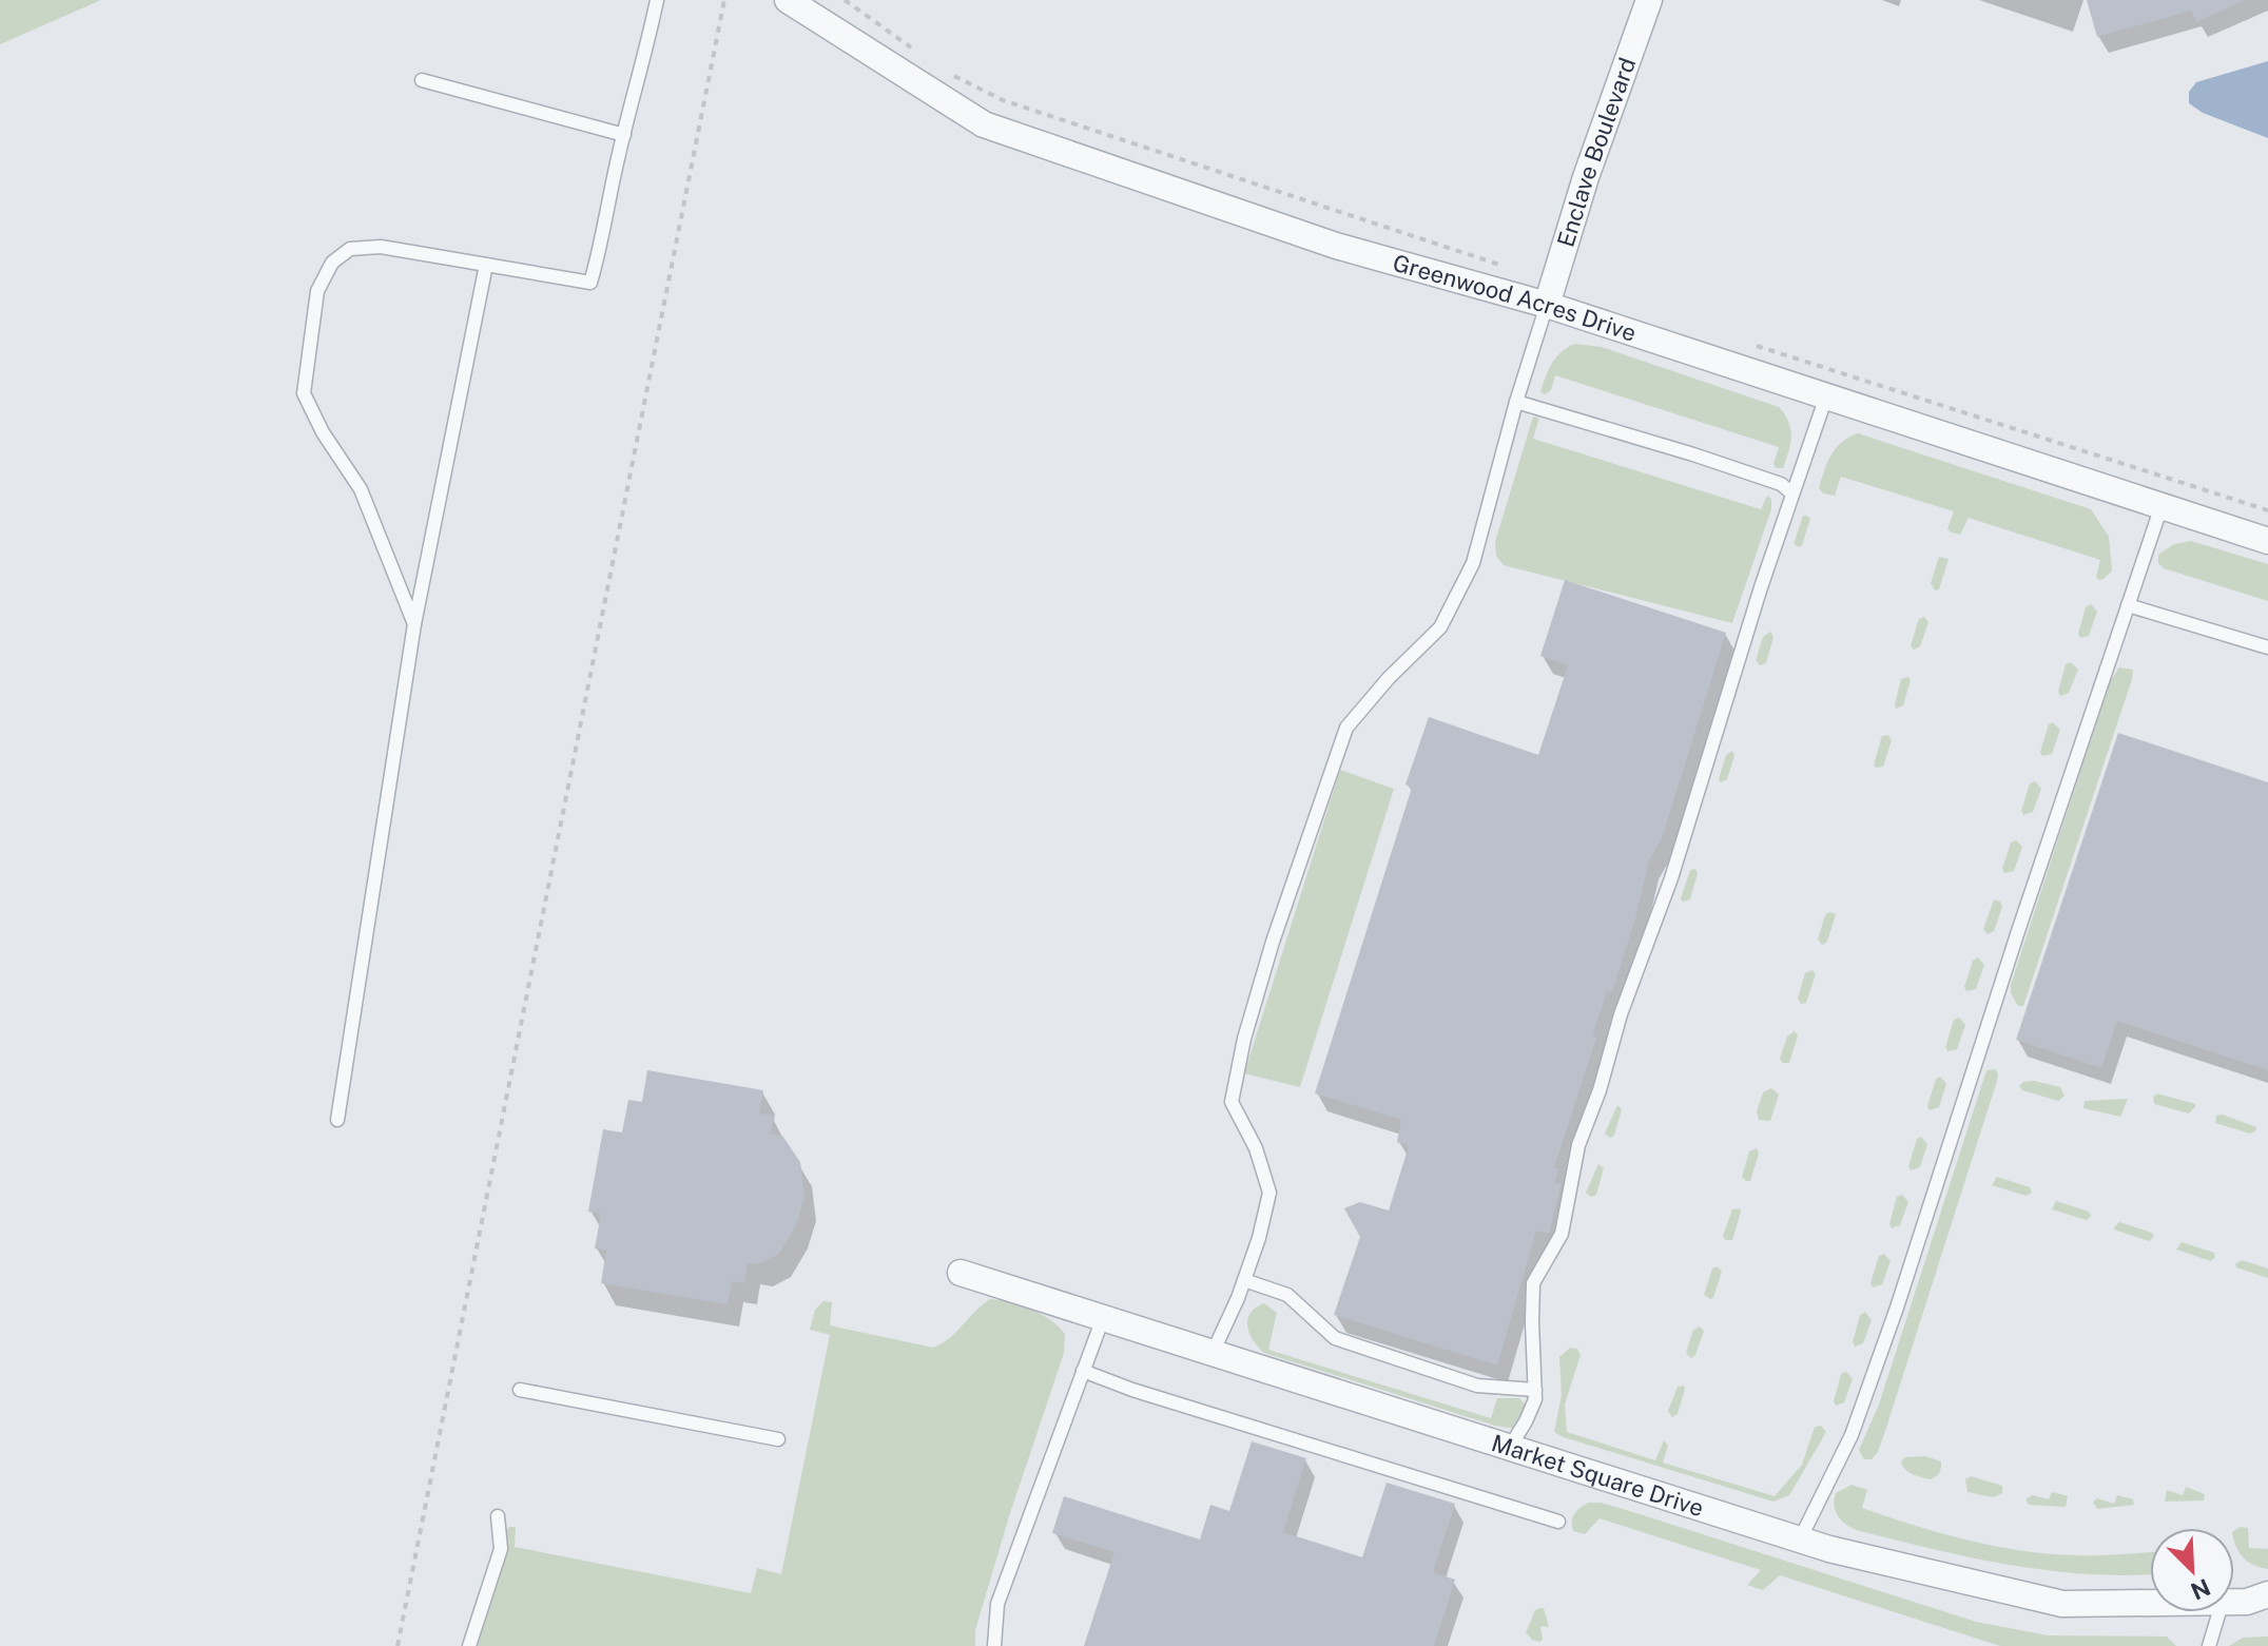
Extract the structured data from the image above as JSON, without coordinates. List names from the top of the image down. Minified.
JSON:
{"streets":{"street":["Enclave Boulevard","Greenwood Acres Drive","Market Square Drive"]},"crossings":[["Enclave Boulevard","Greenwood Acres Drive"]],"north":"bottom right"}
